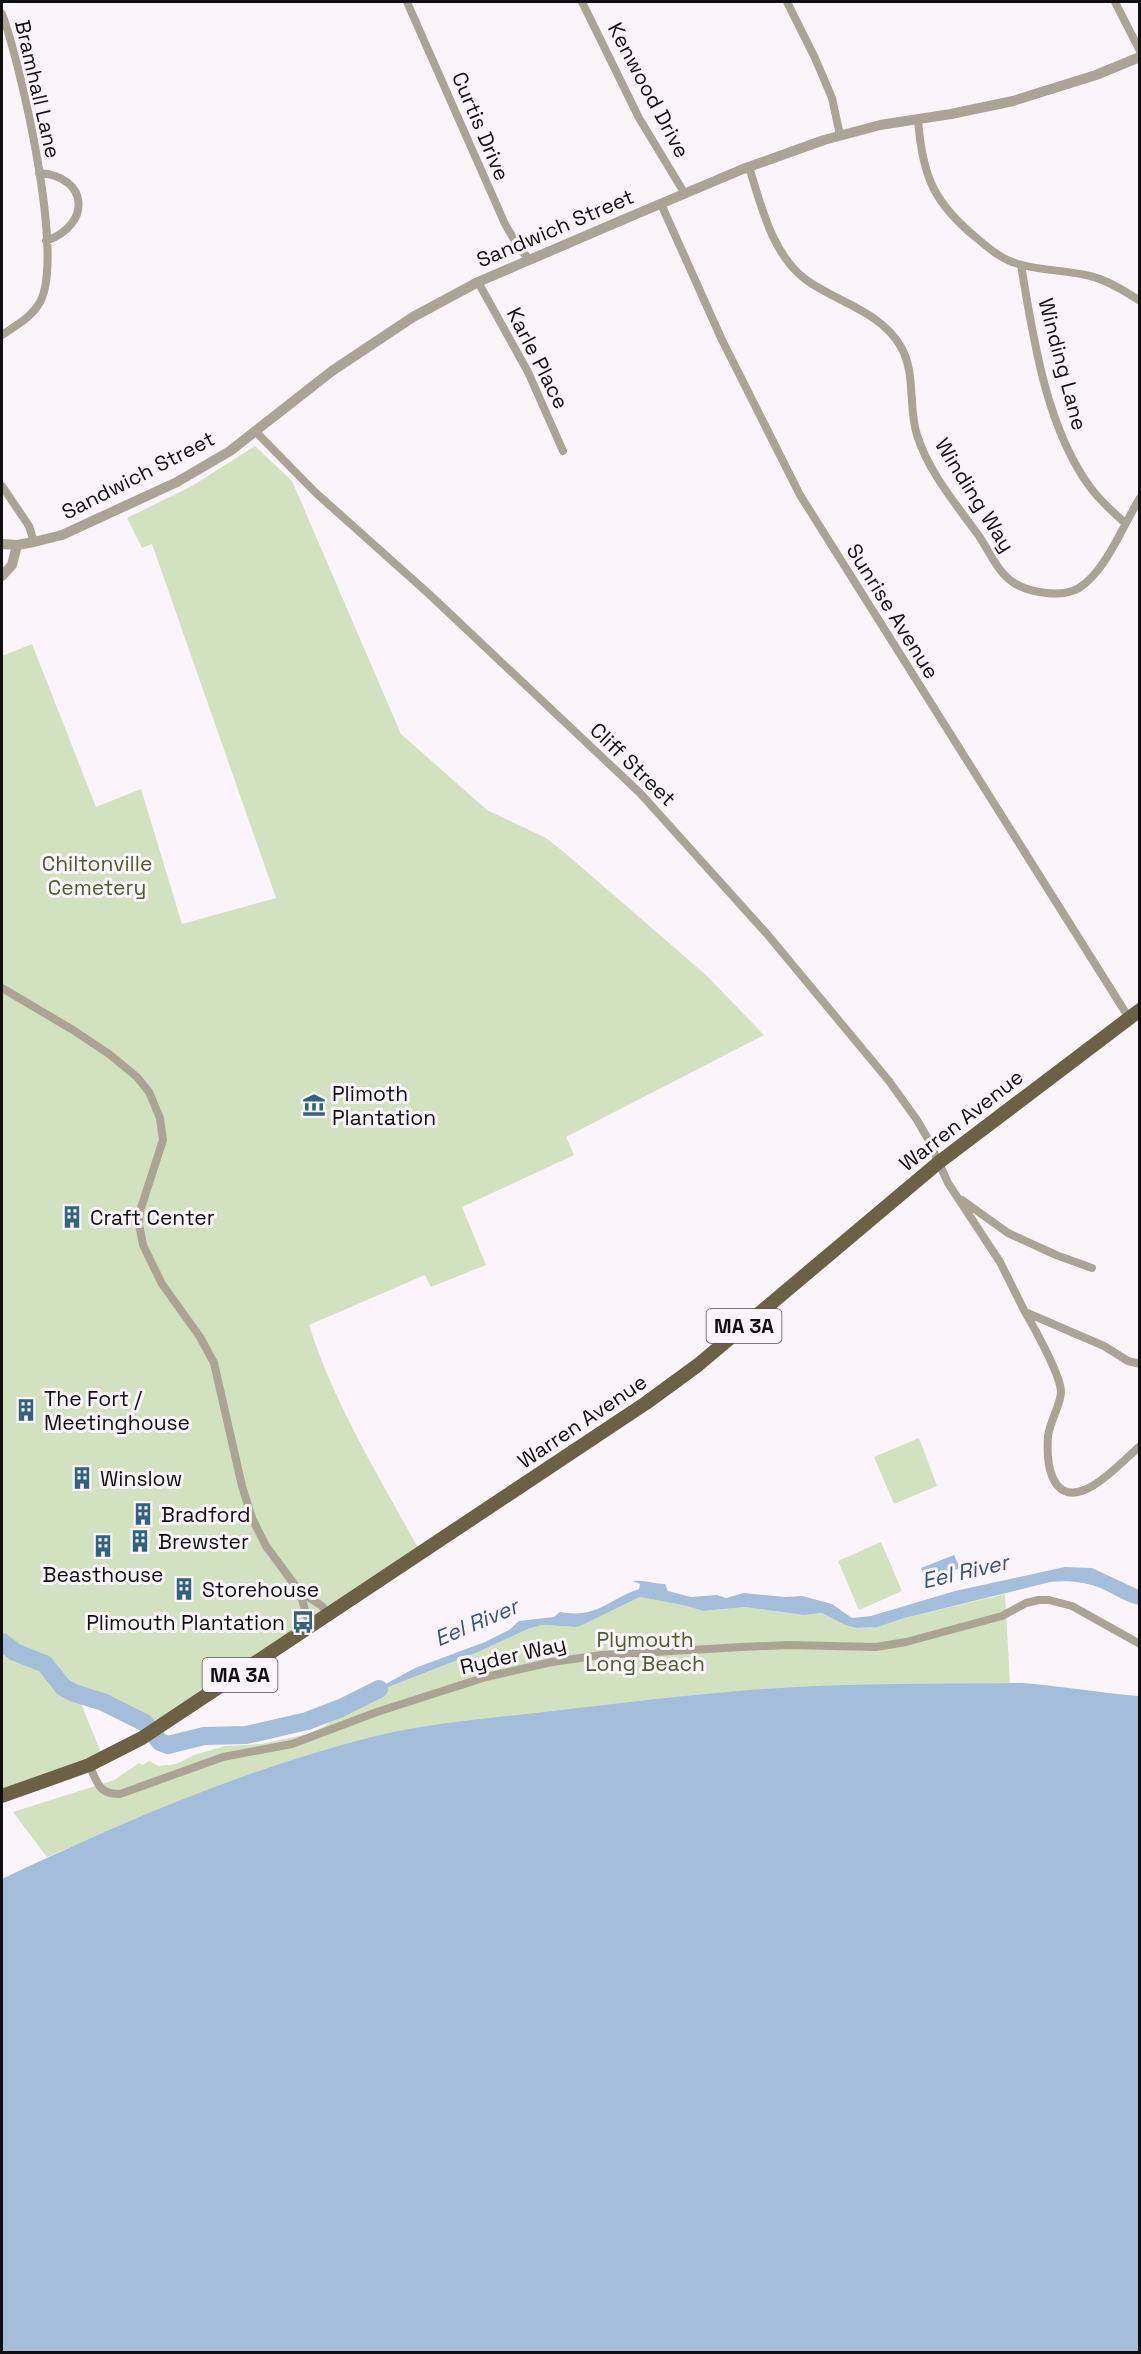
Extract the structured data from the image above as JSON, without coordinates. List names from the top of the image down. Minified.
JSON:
{"streets":{"main road":["Warren Avenue","MA 3A"],"street":["Bramhall Lane","Kenwood Drive","Curtis Drive","Sandwich Street","Karle Place","Winding Lane","Winding Way","Sunrise Avenue","Cliff Street","Ryder Way"]},"crossings":[["Kenwood Drive","Sandwich Street"],["Curtis Drive","Sandwich Street"],["Sandwich Street","Karle Place"],["Sandwich Street","Winding Way"],["Sandwich Street","Sunrise Avenue"],["Sandwich Street","Cliff Street"],["Winding Lane","Winding Way"],["Sunrise Avenue","Warren Avenue"],["Cliff Street","Warren Avenue"],["Warren Avenue","Ryder Way"]],"water":["Eel River"],"parks":["Chiltonville Cemetery","Plymouth Long Beach"],"places":{"museum":["Plimoth Plantation"],"building":["Craft Center","The Fort / Meetinghouse","Winslow","Bradford","Brewster","Beasthouse","Storehouse"],"bus stop":["Plimouth Plantation"]}}
